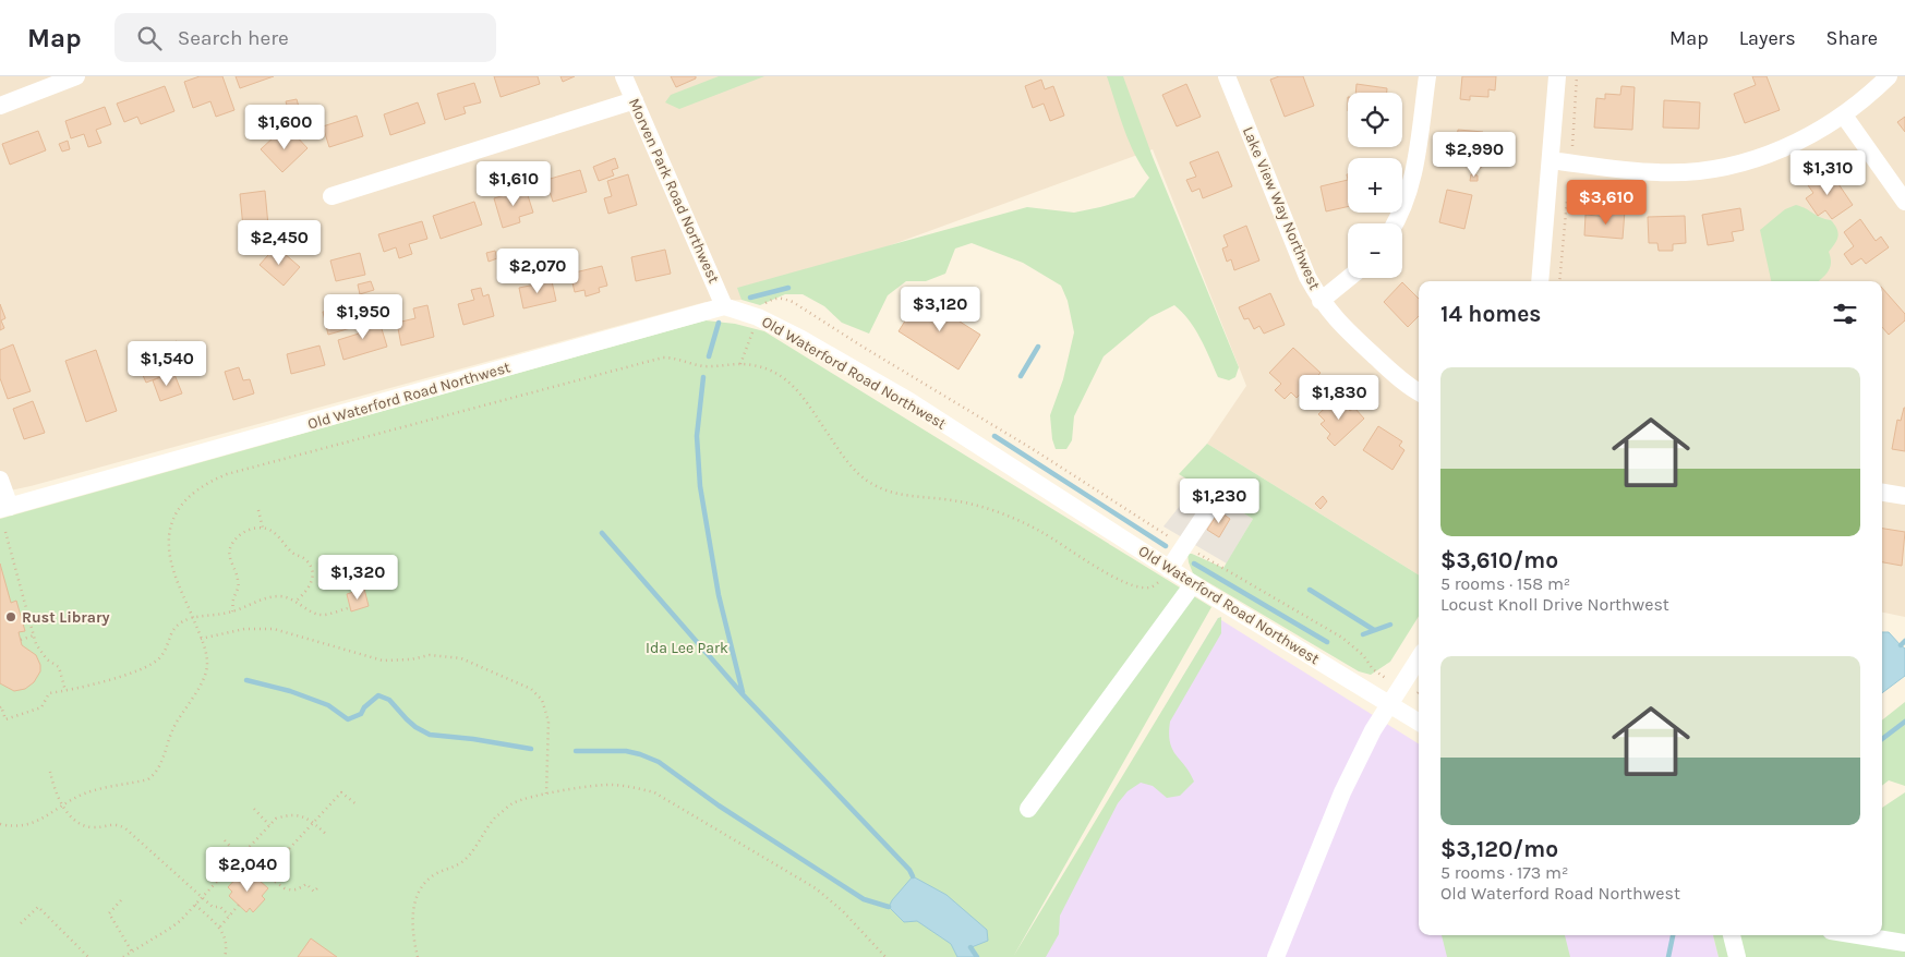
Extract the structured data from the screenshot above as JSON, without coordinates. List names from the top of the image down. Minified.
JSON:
{"streets":{"street":["Morven Park Road Northwest","Lake View Way Northwest","Old Waterford Road Northwest"]},"crossings":[["Morven Park Road Northwest","Old Waterford Road Northwest"]],"parks":["Ida Lee Park"],"places":["Rust Library"],"page":{"header":"Map","search":"Search here","nav":["Map","Layers","Share"],"map_buttons":["+","−"],"price":["$1,600","$2,990","$1,310","$1,610","$3,610","$2,450","$2,070","$3,120","$1,950","$1,540","$1,830","$1,230","$1,320","$2,040"],"heading":"14 homes","list":[{"name":"$3,610/mo","note":"5 rooms · 158 m² · Locust Knoll Drive Northwest"},{"name":"$3,120/mo","note":"5 rooms · 173 m² · Old Waterford Road Northwest"}]}}
